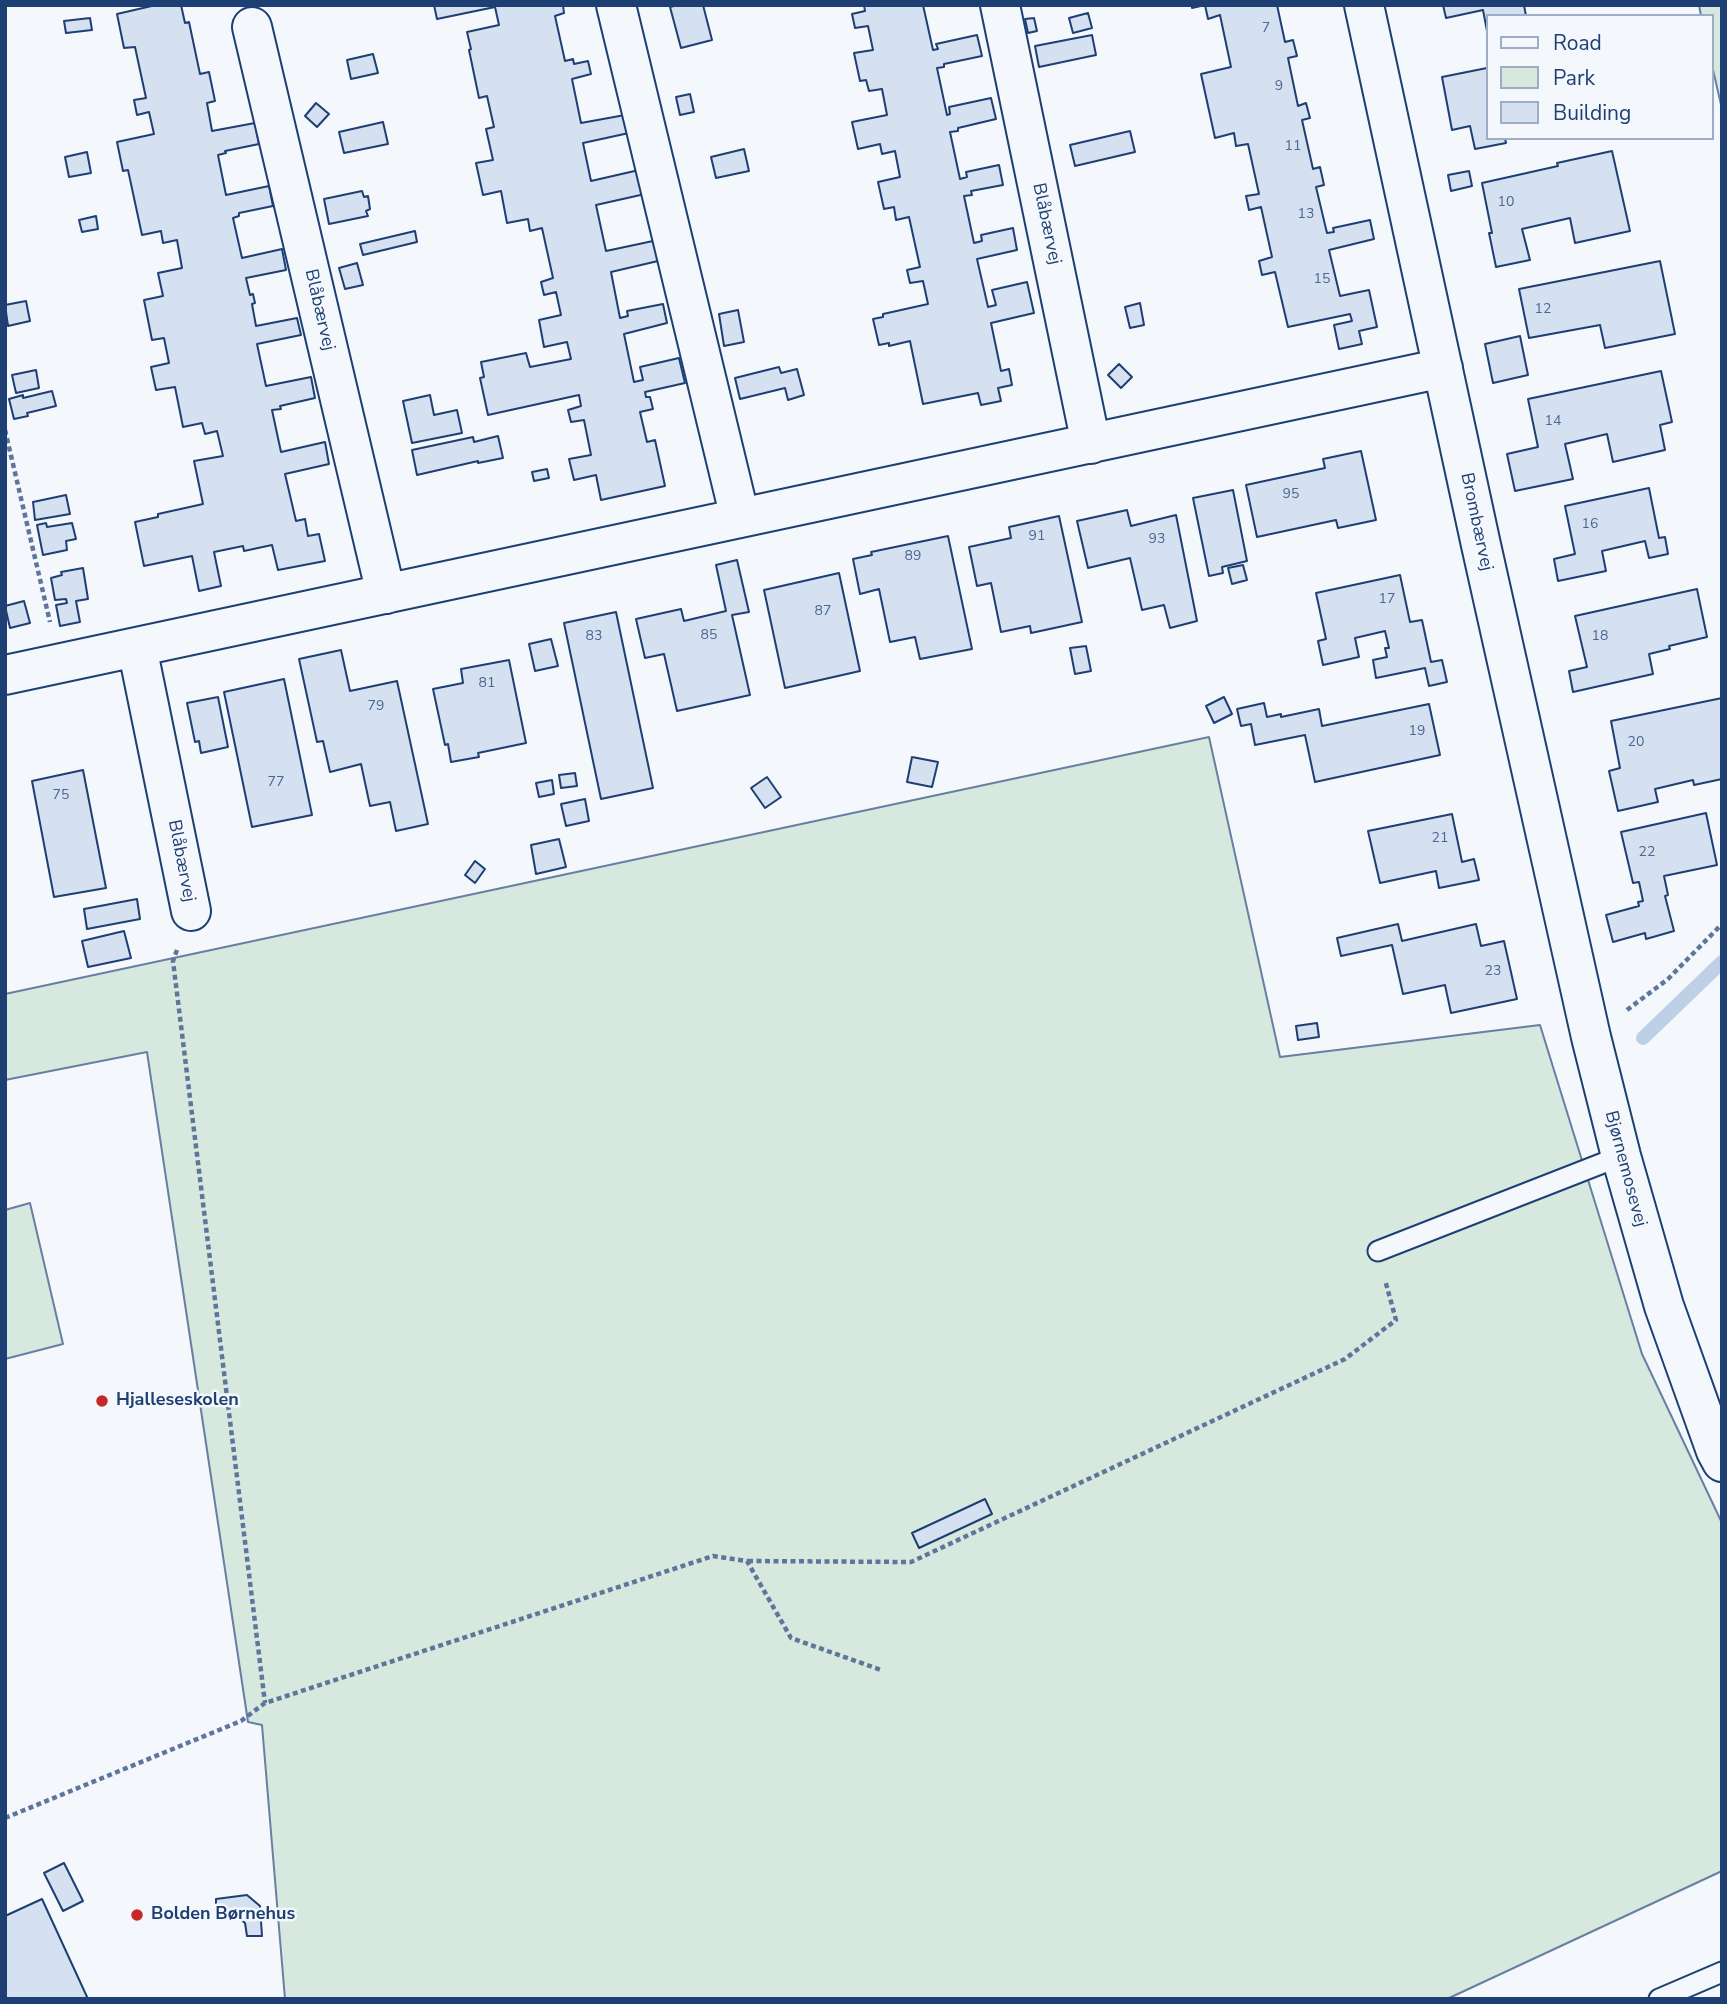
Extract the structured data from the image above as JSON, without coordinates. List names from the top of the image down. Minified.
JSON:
{"streets":{"street":["Blåbærvej","Brombærvej","Bjørnemosevej"]},"crossings":[["Brombærvej","Bjørnemosevej"]],"places":["Hjalleseskolen","Bolden Børnehus"],"house_numbers":["7","9","11","10","13","15","12","14","95","16","91","93","89","17","87","85","83","18","81","79","19","20","77","75","21","22","23"],"legend":["Road","Park","Building"]}
